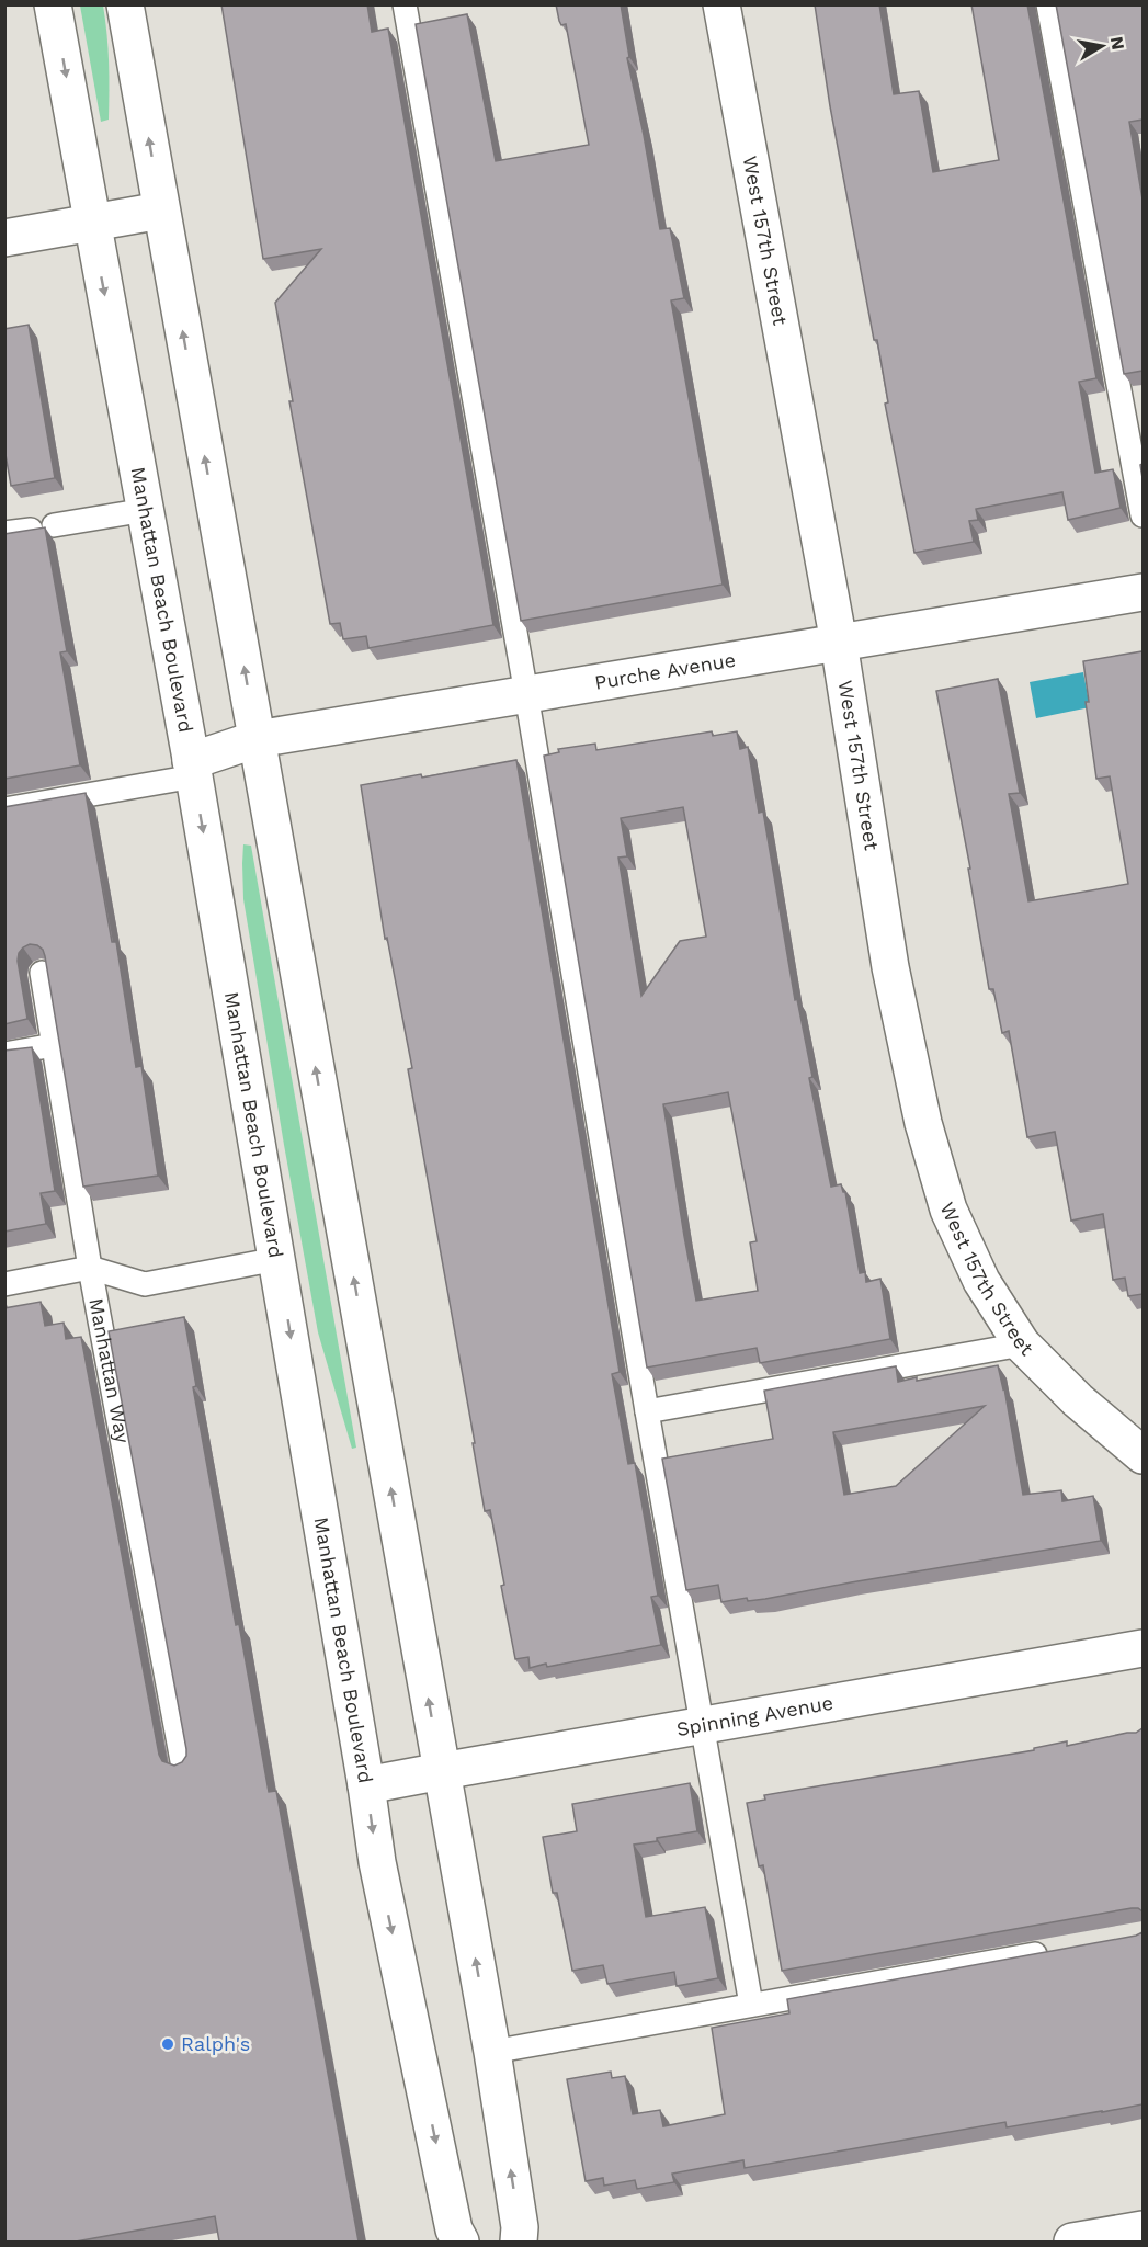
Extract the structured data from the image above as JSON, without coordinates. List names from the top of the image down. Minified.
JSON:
{"streets":{"main road":["West 157th Street","Manhattan Beach Boulevard","Purche Avenue","Spinning Avenue"],"lane":["Manhattan Way"]},"crossings":[["West 157th Street","Purche Avenue"],["Manhattan Beach Boulevard","Purche Avenue"],["Manhattan Beach Boulevard","Spinning Avenue"]],"places":["Ralph's"],"north":"right"}
